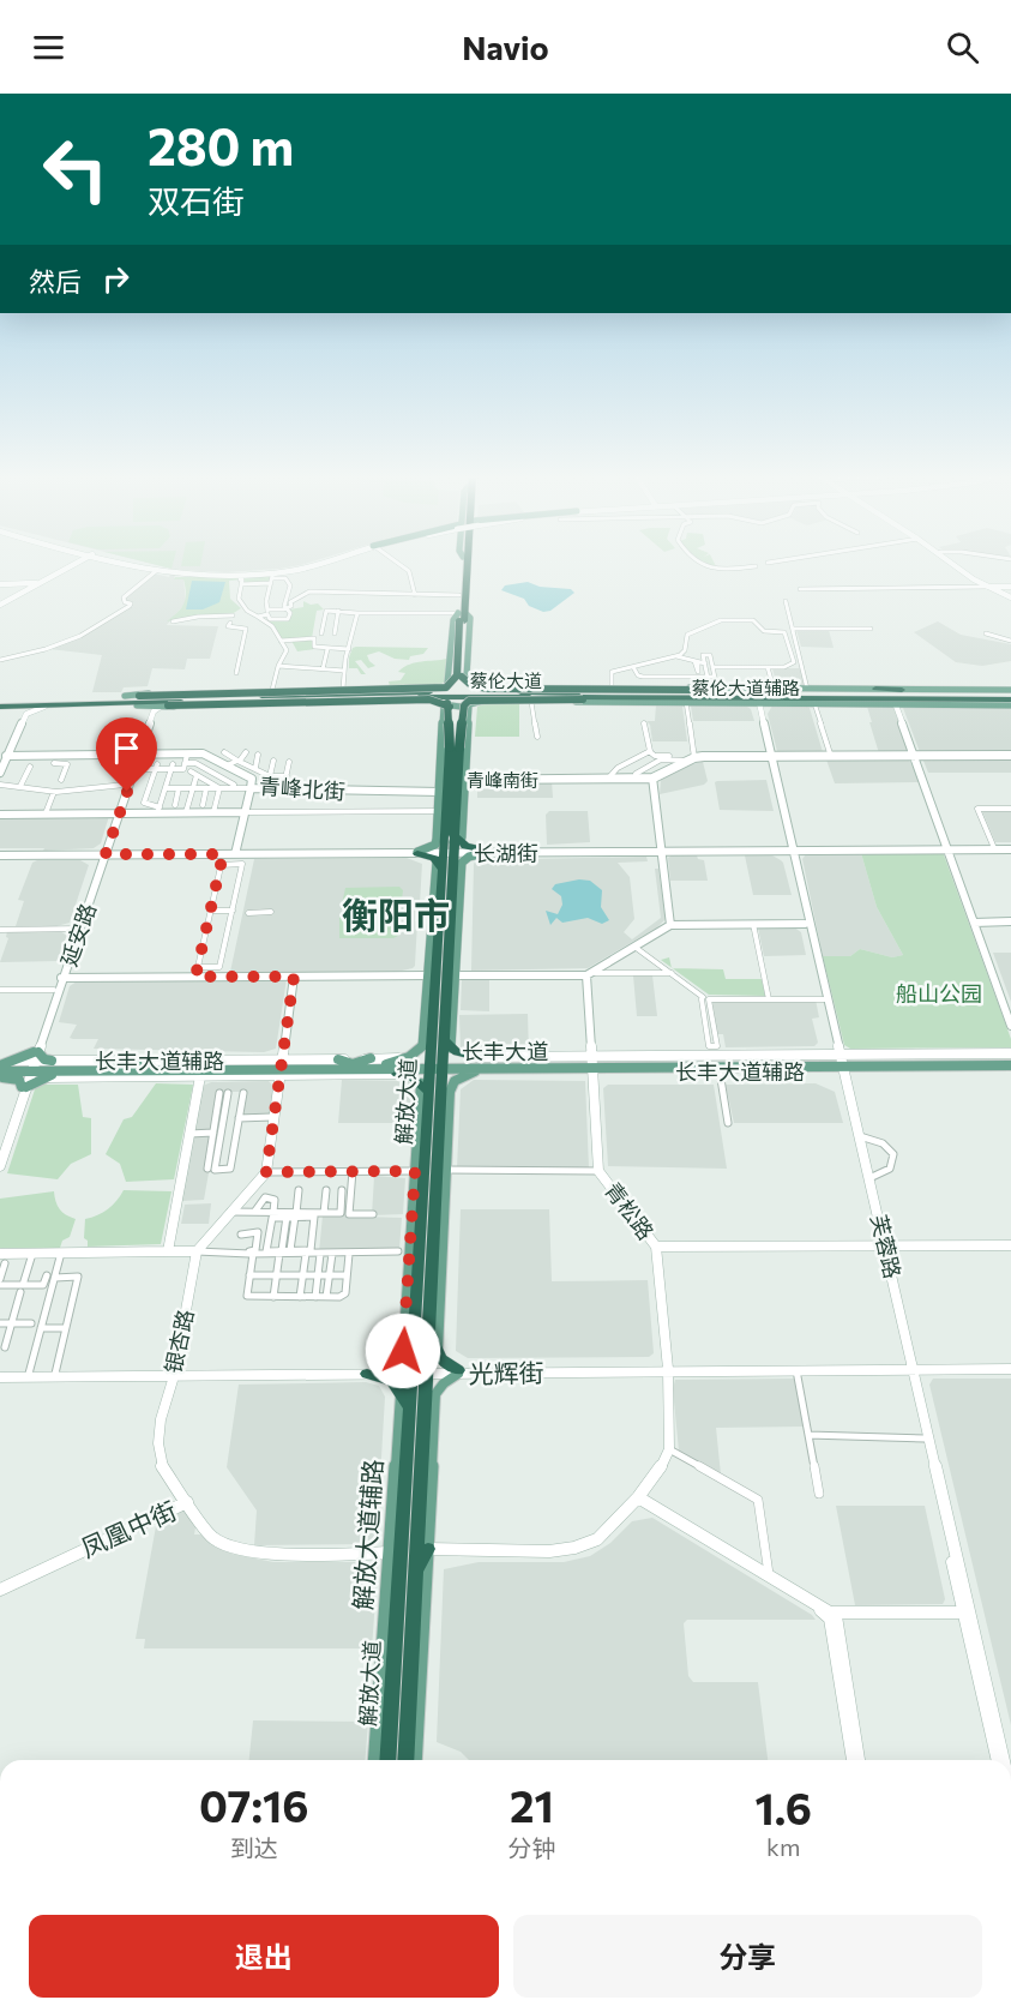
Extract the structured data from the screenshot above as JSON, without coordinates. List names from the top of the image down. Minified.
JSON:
{"streets":{"highway":["蔡伦大道","解放大道"],"main road":["蔡伦大道辅路","长丰大道","解放大道辅路"],"street":["青峰南街","青峰北街","长湖街","延安路","长丰大道辅路","青松路","芙蓉路","银杏路","光辉街","凤凰中街"]},"crossings":[["蔡伦大道辅路","解放大道"],["青峰南街","解放大道"],["青峰南街","芙蓉路"],["青峰北街","延安路"],["青峰北街","解放大道"],["长湖街","芙蓉路"],["延安路","长丰大道"],["长丰大道","长丰大道辅路"],["长丰大道","解放大道"],["长丰大道","青松路"],["长丰大道","芙蓉路"],["解放大道","银杏路"],["解放大道","光辉街"],["解放大道","解放大道辅路"],["青松路","光辉街"],["芙蓉路","光辉街"],["银杏路","光辉街"],["银杏路","凤凰中街"],["银杏路","解放大道辅路"]],"districts":["衡阳市"],"parks":["船山公园"],"page":{"header":"Navio","turn":["280 m","双石街"],"then":"然后","eta":["07:16","到达","21","分钟","1.6","km"],"buttons":["退出","分享"]}}
